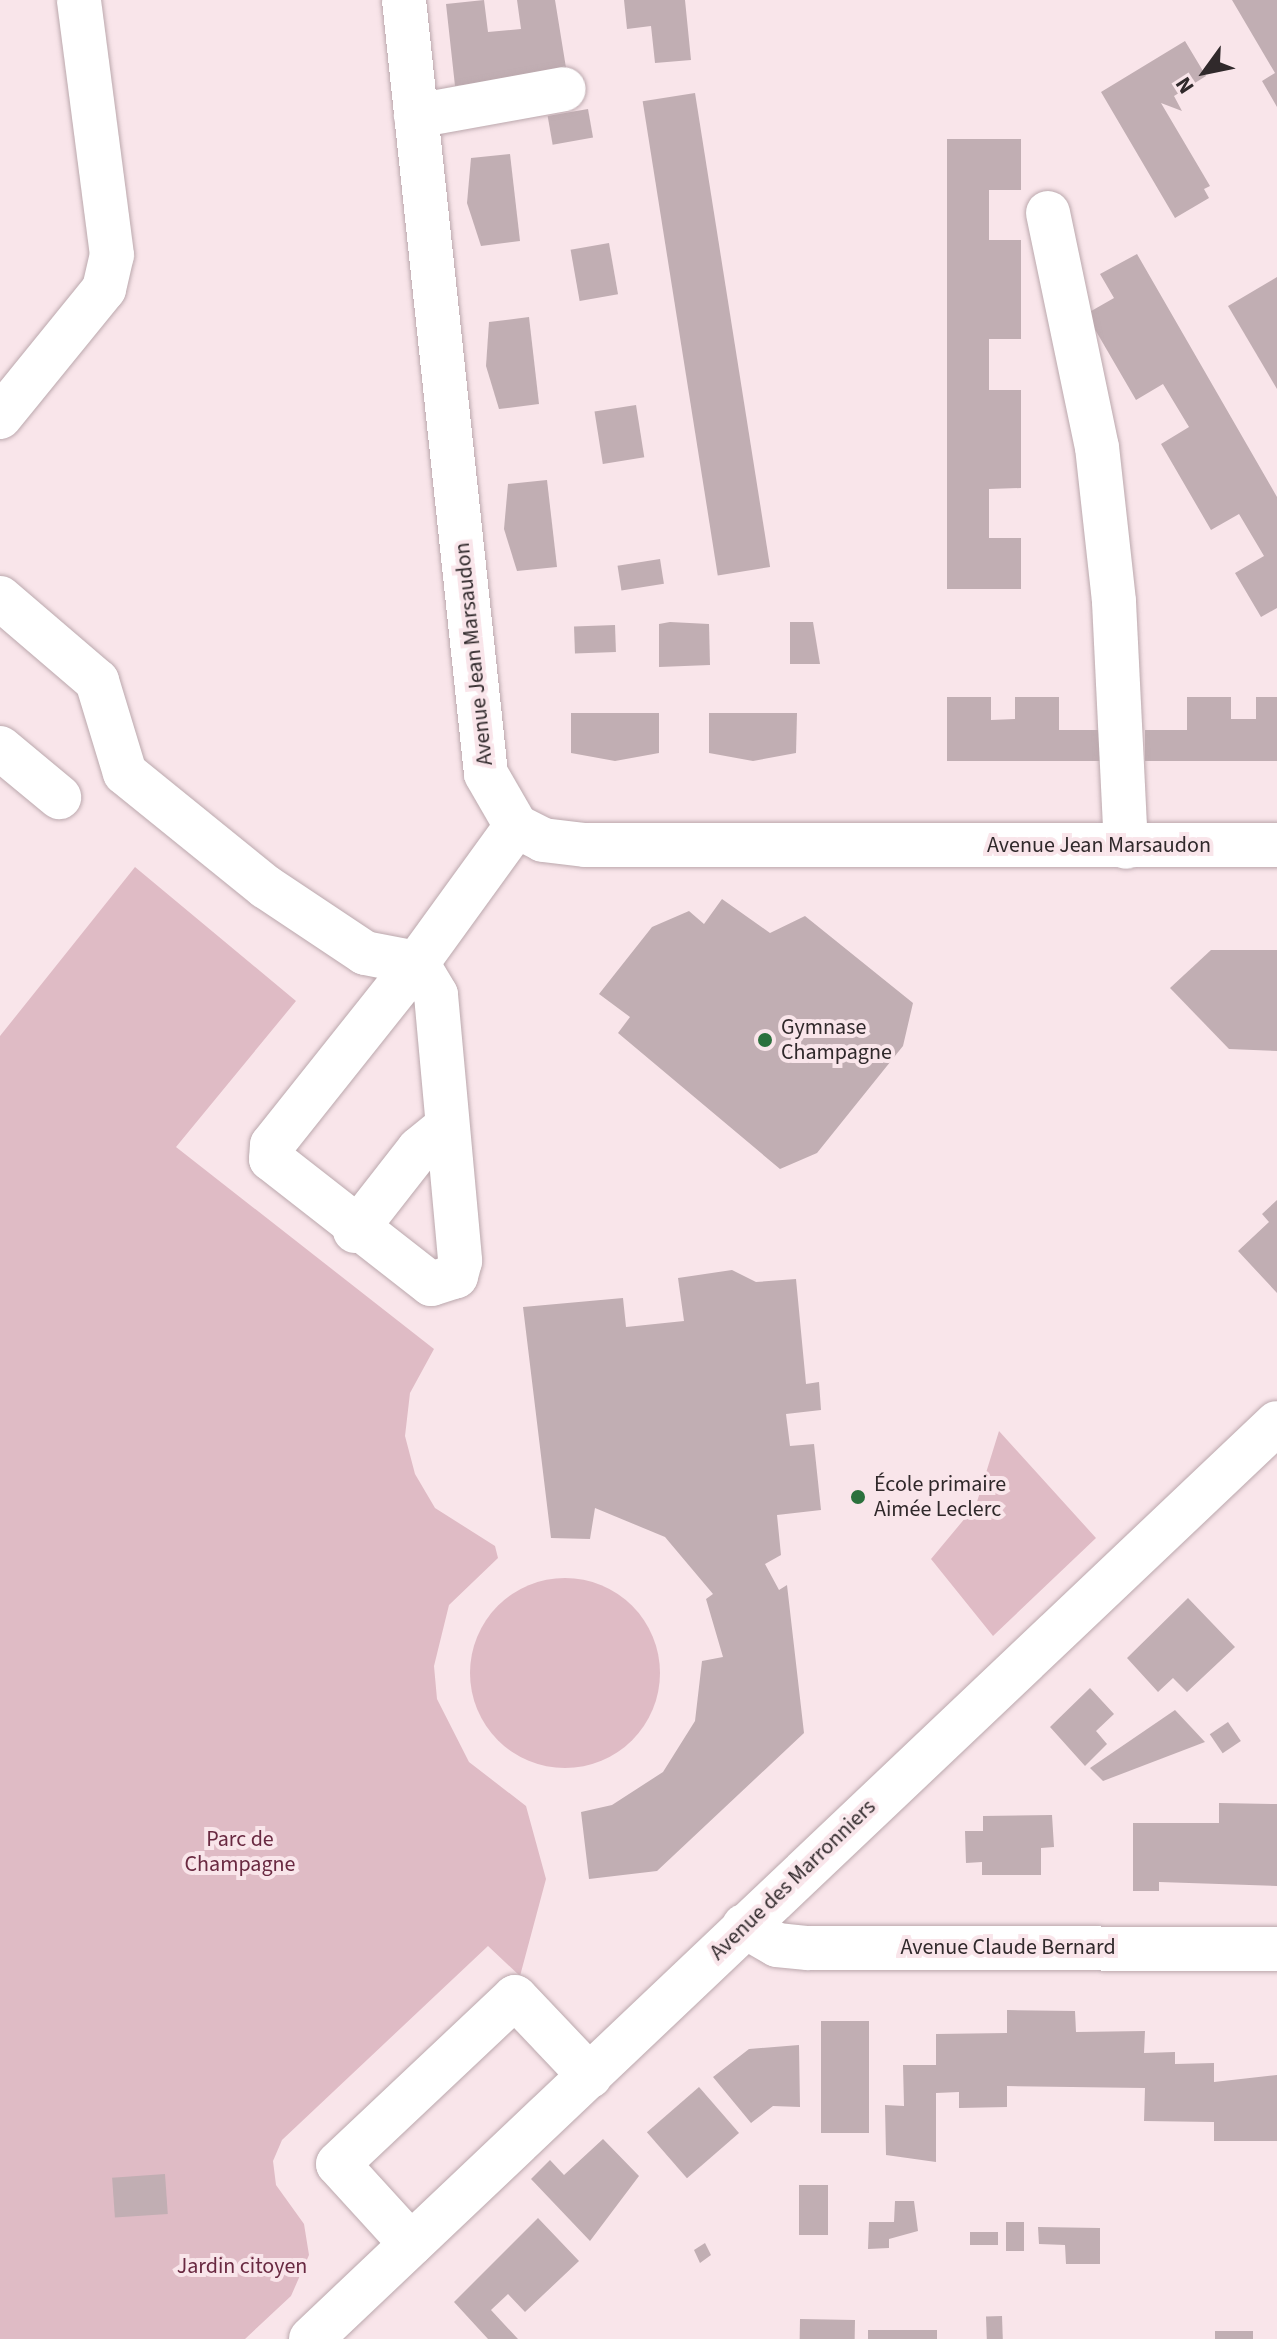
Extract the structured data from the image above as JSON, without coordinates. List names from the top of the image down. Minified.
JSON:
{"streets":{"street":["Avenue Jean Marsaudon","Avenue des Marronniers","Avenue Claude Bernard"]},"crossings":[["Avenue des Marronniers","Avenue Claude Bernard"]],"parks":["Parc de Champagne","Jardin citoyen"],"places":["Gymnase Champagne","École primaire Aimée Leclerc"],"north":"bottom left"}
